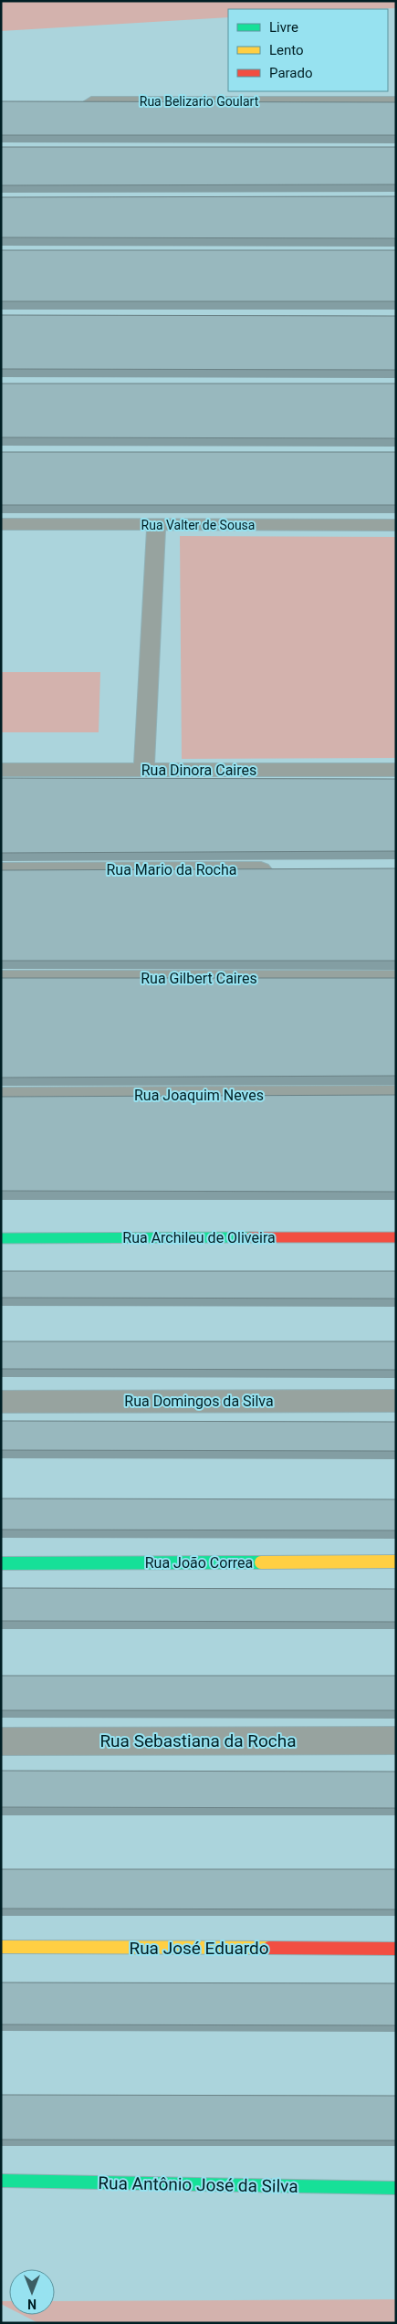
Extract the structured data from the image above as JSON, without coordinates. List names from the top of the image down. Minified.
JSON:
{"streets":{"street":["Rua Belizario Goulart","Rua Valter de Sousa","Rua Dinora Caires","Rua Mario da Rocha","Rua Gilbert Caires","Rua Joaquim Neves","Rua Archileu de Oliveira","Rua Domingos da Silva","Rua João Correa","Rua Sebastiana da Rocha","Rua José Eduardo","Rua Antônio José da Silva"]},"legend":["Livre","Lento","Parado"],"north":"bottom"}
